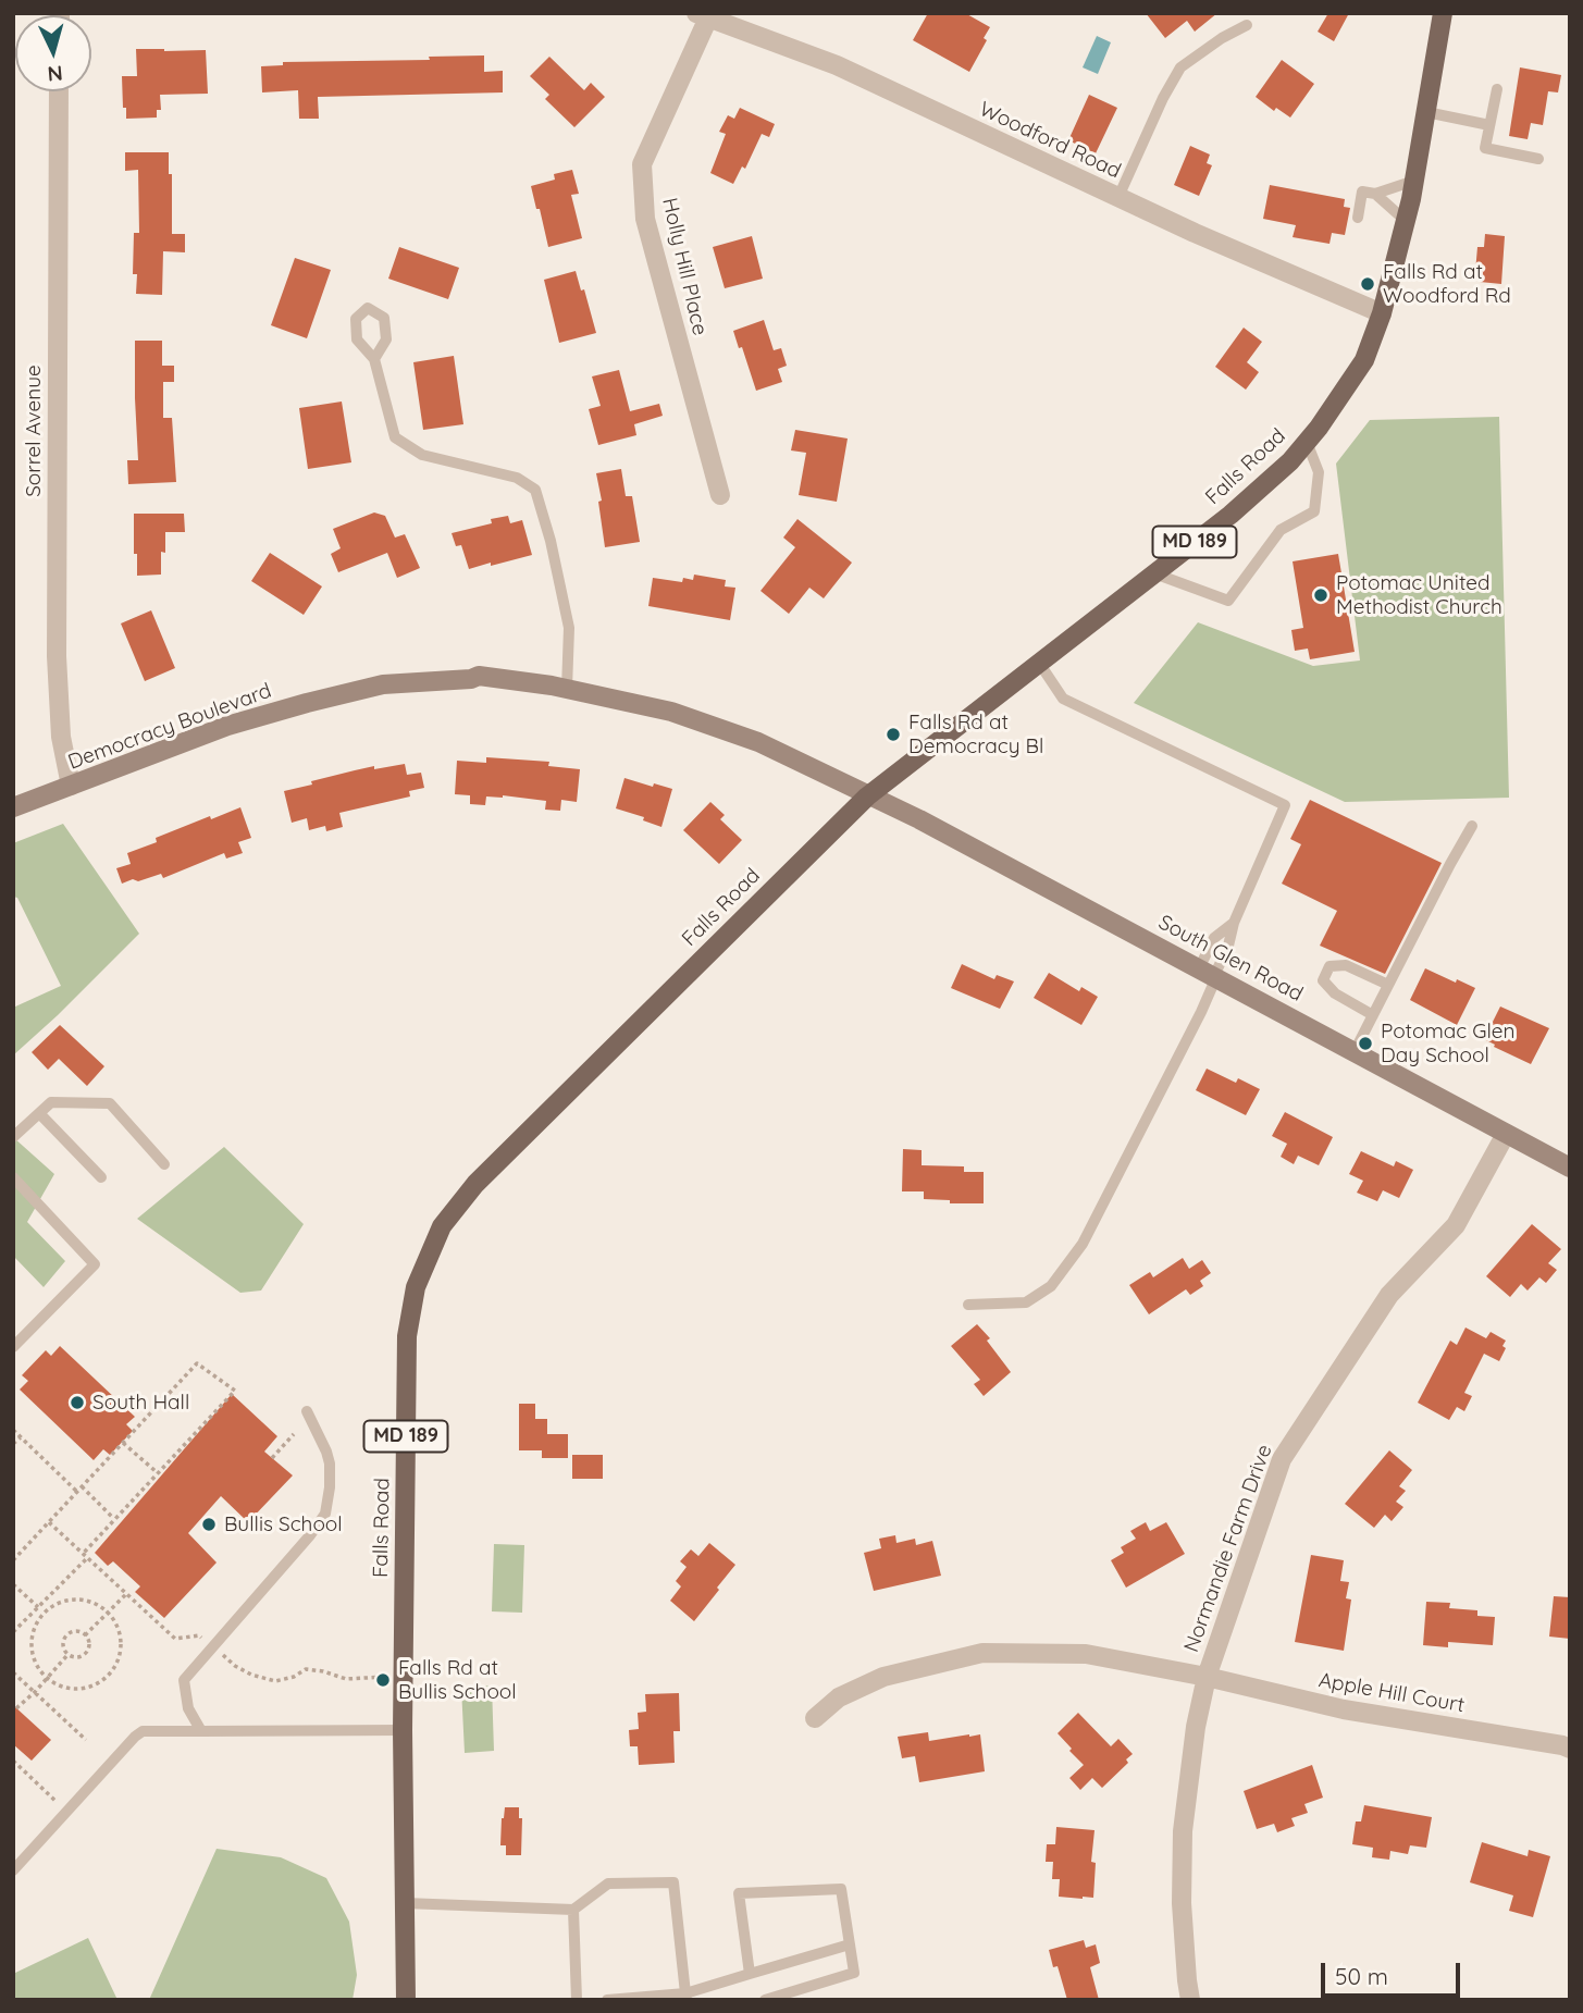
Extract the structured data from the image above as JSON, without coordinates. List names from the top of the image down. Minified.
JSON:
{"streets":{"main road":["Falls Road","MD 189","Democracy Boulevard","South Glen Road"],"street":["Woodford Road","Holly Hill Place","Sorrel Avenue","Normandie Farm Drive","Apple Hill Court"]},"crossings":[["Woodford Road","Holly Hill Place"],["Woodford Road","Falls Road"],["Sorrel Avenue","Democracy Boulevard"],["Falls Road","Democracy Boulevard"],["Falls Road","South Glen Road"],["Democracy Boulevard","South Glen Road"],["South Glen Road","Normandie Farm Drive"],["Normandie Farm Drive","Apple Hill Court"]],"places":["Falls Rd at Woodford Rd","Potomac United Methodist Church","Falls Rd at Democracy Bl","Potomac Glen Day School","South Hall","Bullis School","Falls Rd at Bullis School"],"scale_bar":"50 m","north":"bottom"}
